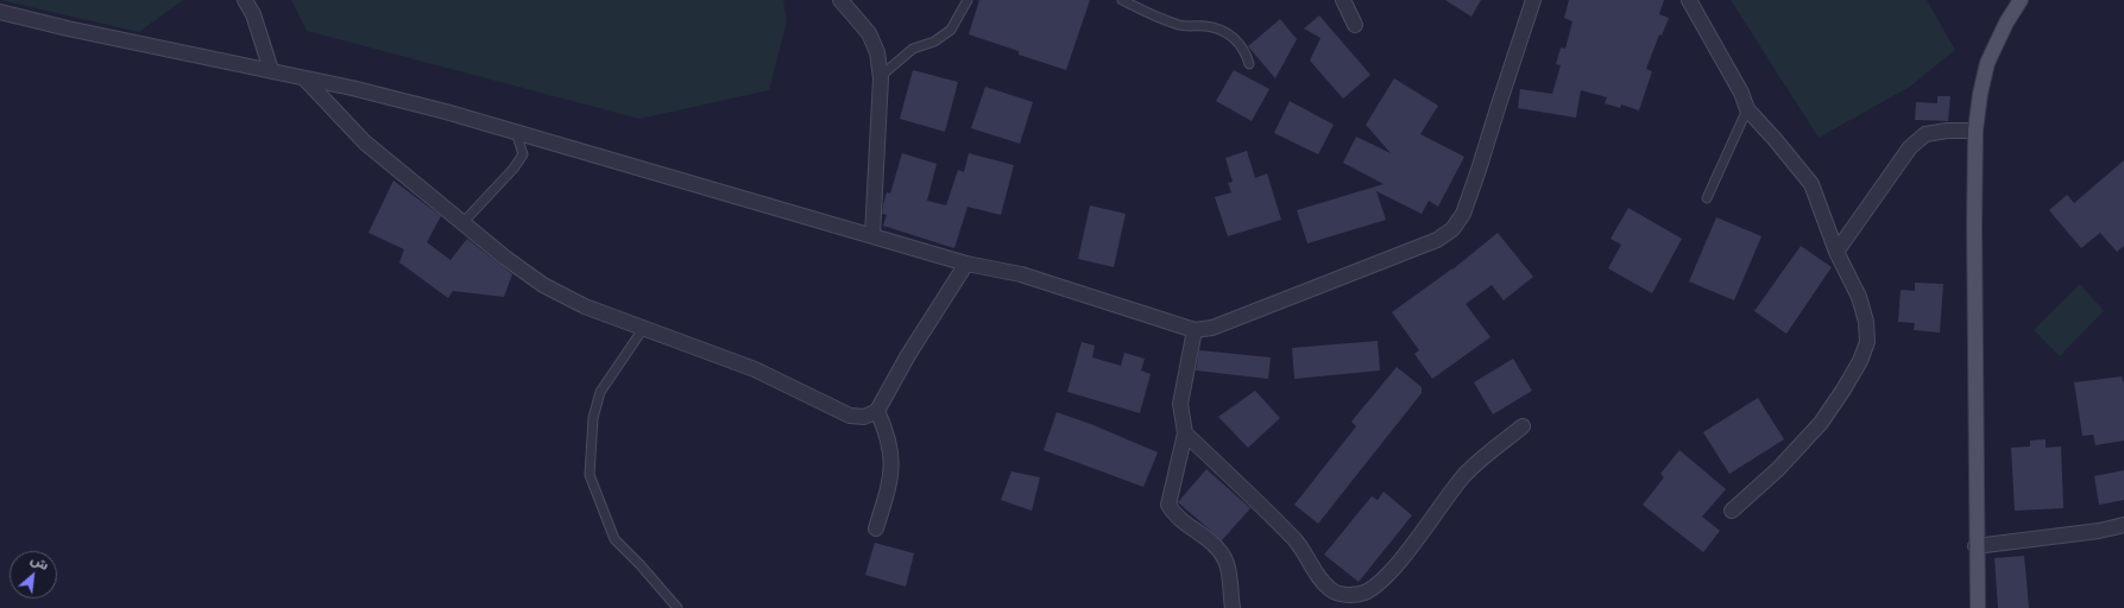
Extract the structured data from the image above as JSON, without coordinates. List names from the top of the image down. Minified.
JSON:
{"north":"top right"}
